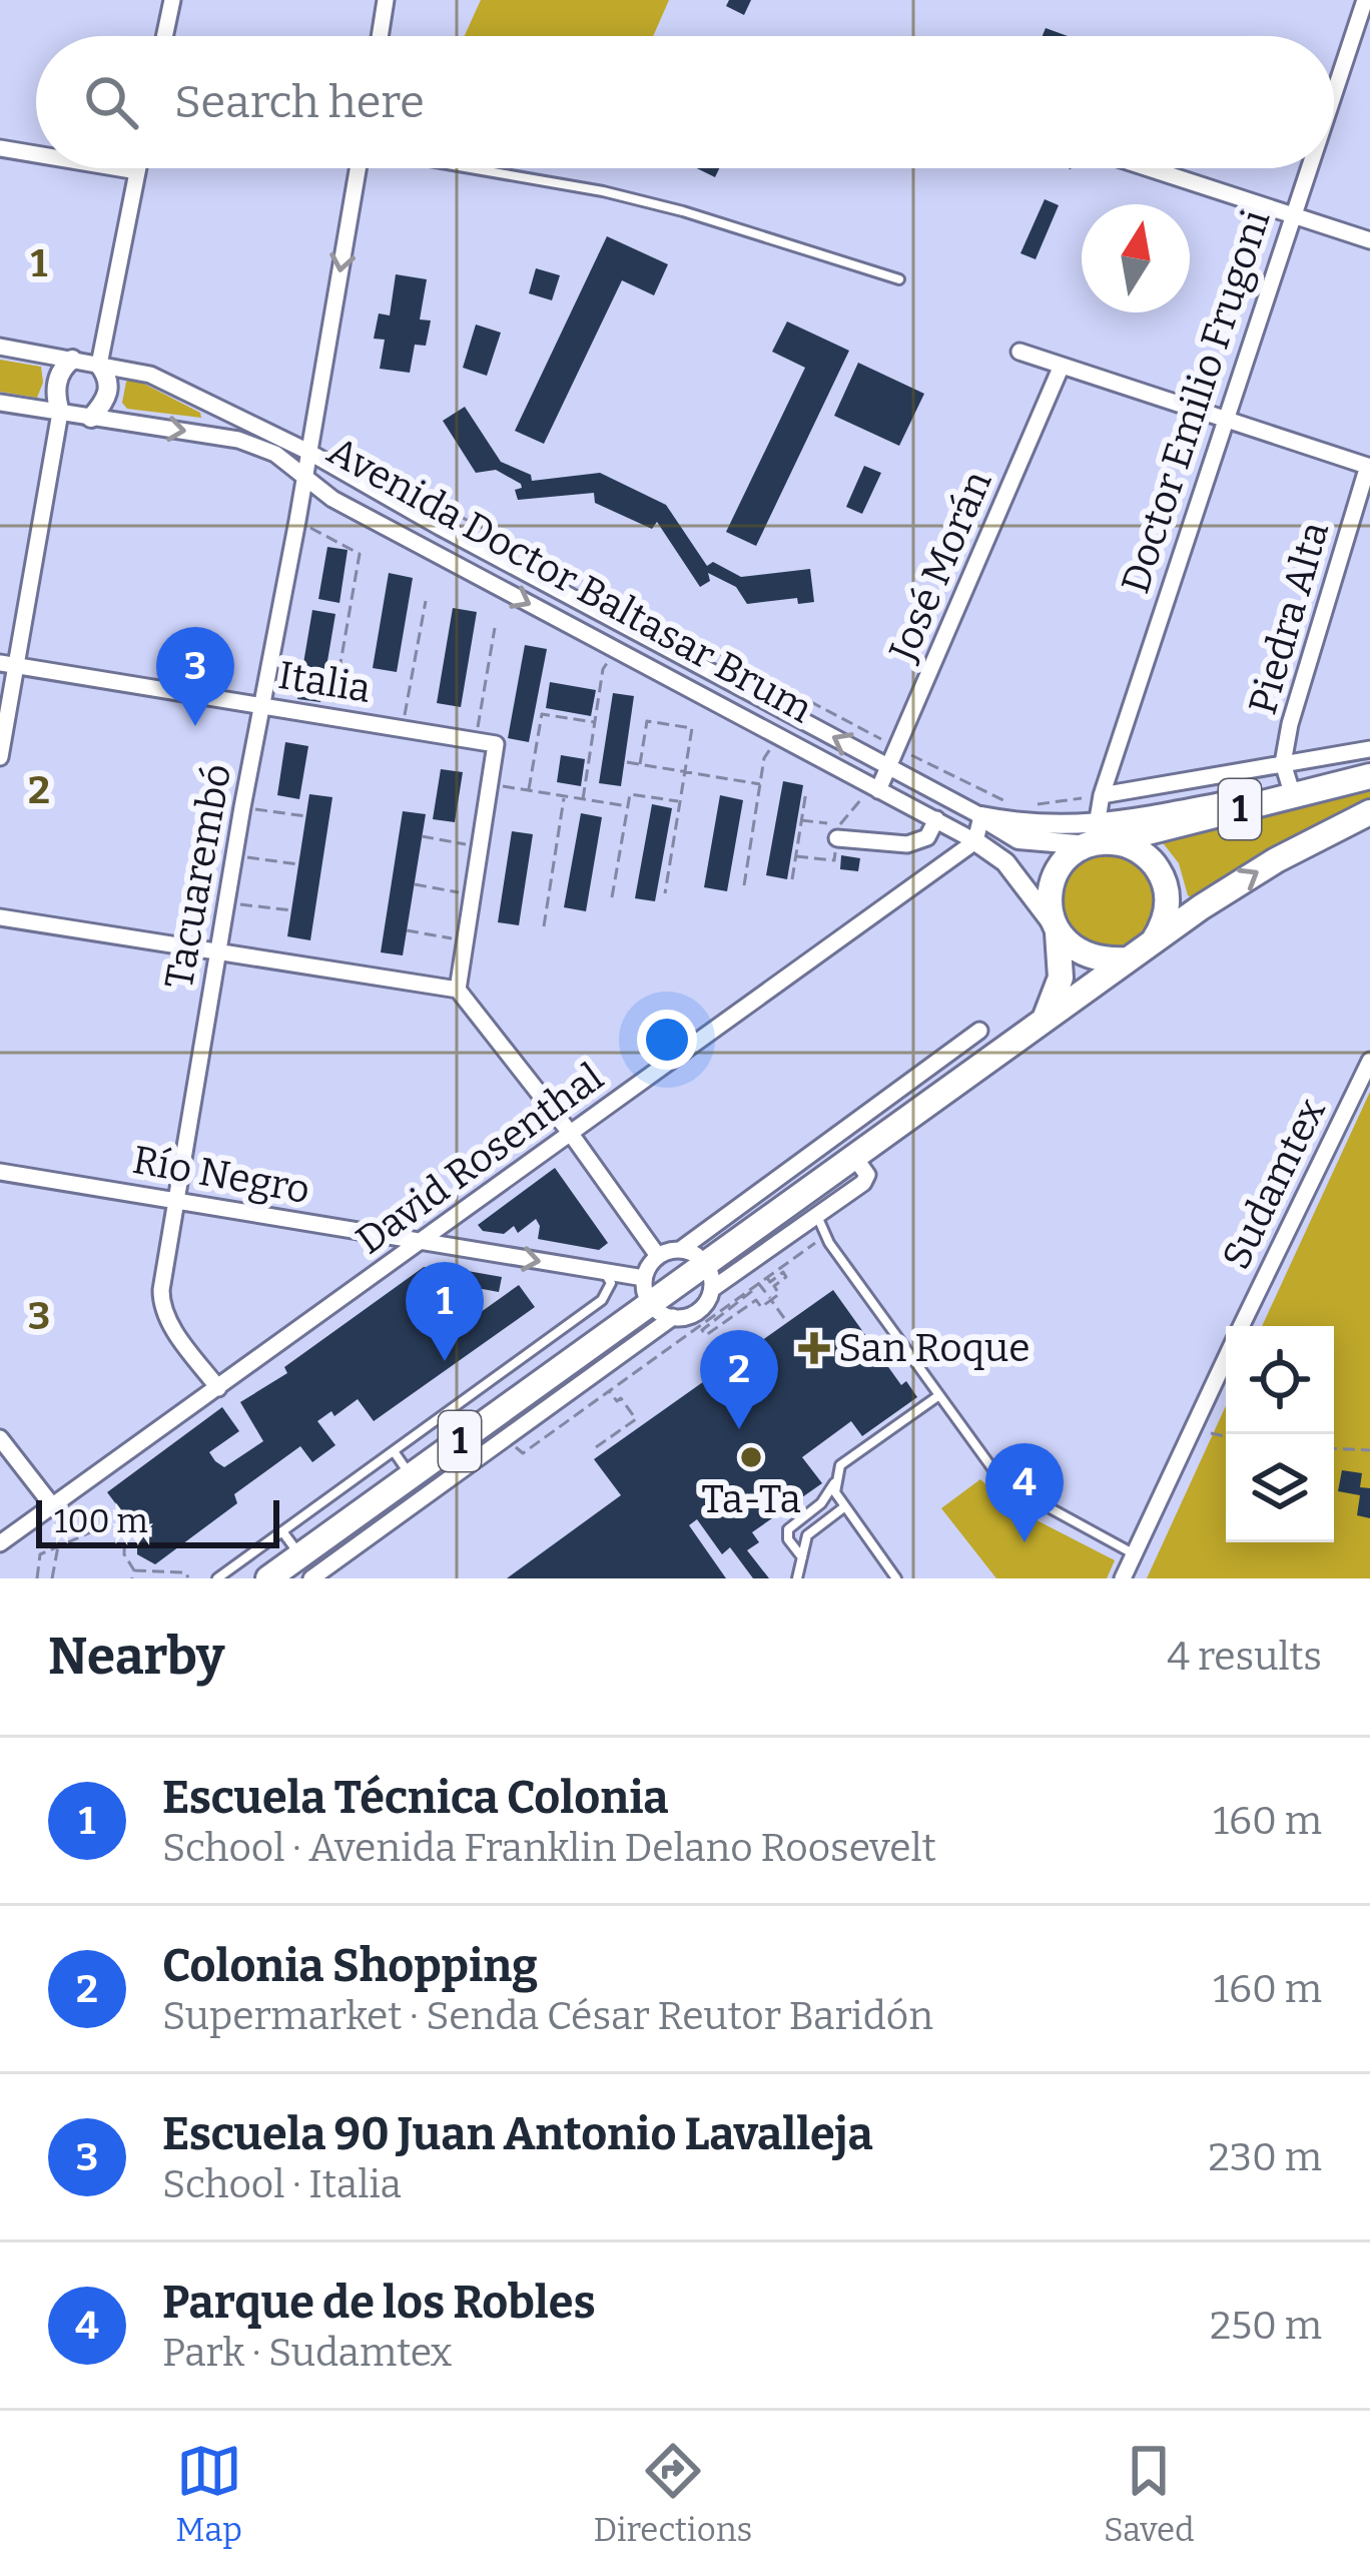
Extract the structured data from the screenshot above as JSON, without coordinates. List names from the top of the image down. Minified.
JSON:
{"streets":{"main road":["Avenida Doctor Baltasar Brum","1"],"street":["Doctor Emilio Frugoni","José Morán","Piedra Alta","Italia","Tacuarembó","David Rosenthal","Río Negro","Sudamtex"]},"crossings":[["Doctor Emilio Frugoni","Avenida Doctor Baltasar Brum"],["Doctor Emilio Frugoni","1"],["José Morán","Avenida Doctor Baltasar Brum"],["Avenida Doctor Baltasar Brum","Piedra Alta"],["Avenida Doctor Baltasar Brum","1"],["Avenida Doctor Baltasar Brum","Tacuarembó"],["Avenida Doctor Baltasar Brum","David Rosenthal"],["Italia","Tacuarembó"],["Tacuarembó","David Rosenthal"],["Tacuarembó","Río Negro"],["David Rosenthal","Río Negro"]],"places":{"health":["San Roque"],"other":["Ta-Ta"]},"scale_bar":"100 m","north":"top","page":{"search":"Search here","pins":["3","1","2","4"],"scale":"100 m","heading":["Nearby","4 results"],"list":[{"mark":"1","name":"Escuela Técnica Colonia","note":"School · Avenida Franklin Delano Roosevelt","value":"160 m"},{"mark":"2","name":"Colonia Shopping","note":"Supermarket · Senda César Reutor Baridón","value":"160 m"},{"mark":"3","name":"Escuela 90 Juan Antonio Lavalleja","note":"School · Italia","value":"230 m"},{"mark":"4","name":"Parque de los Robles","note":"Park · Sudamtex","value":"250 m"}],"nav":["Map","Directions","Saved"]},"grid":{"rows":["1","2","3"]}}
